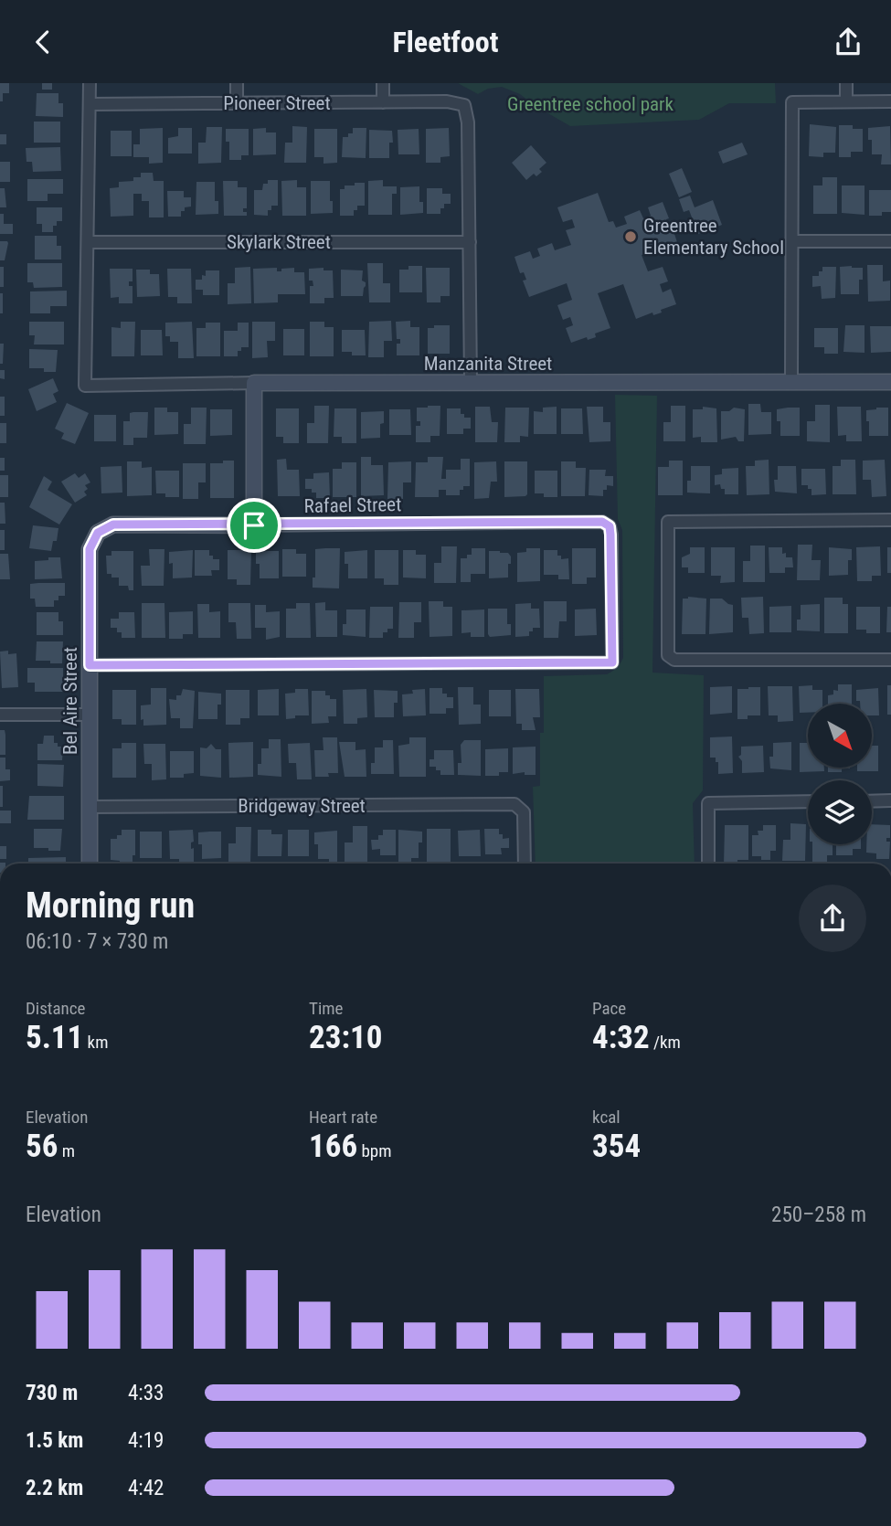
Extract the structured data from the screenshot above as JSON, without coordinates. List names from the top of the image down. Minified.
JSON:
{"streets":{"street":["Pioneer Street","Skylark Street","Manzanita Street","Rafael Street","Bel Aire Street","Bridgeway Street"]},"crossings":[["Pioneer Street","Skylark Street"],["Skylark Street","Manzanita Street"],["Rafael Street","Bel Aire Street"],["Bel Aire Street","Bridgeway Street"]],"parks":["Greentree school park"],"places":["Greentree Elementary School"],"north":"bottom right","page":{"header":"Fleetfoot","heading":["Morning run","06:10 · 7 × 730 m"],"stats":[["Distance","5.11 km"],["Time","23:10"],["Pace","4:32 /km"],["Elevation","56 m"],["Heart rate","166 bpm"],["kcal","354"]],"chart":["Elevation","250–258 m"],"list":[{"name":"730 m","note":"4:33"},{"name":"1.5 km","note":"4:19"},{"name":"2.2 km","note":"4:42"}]}}
